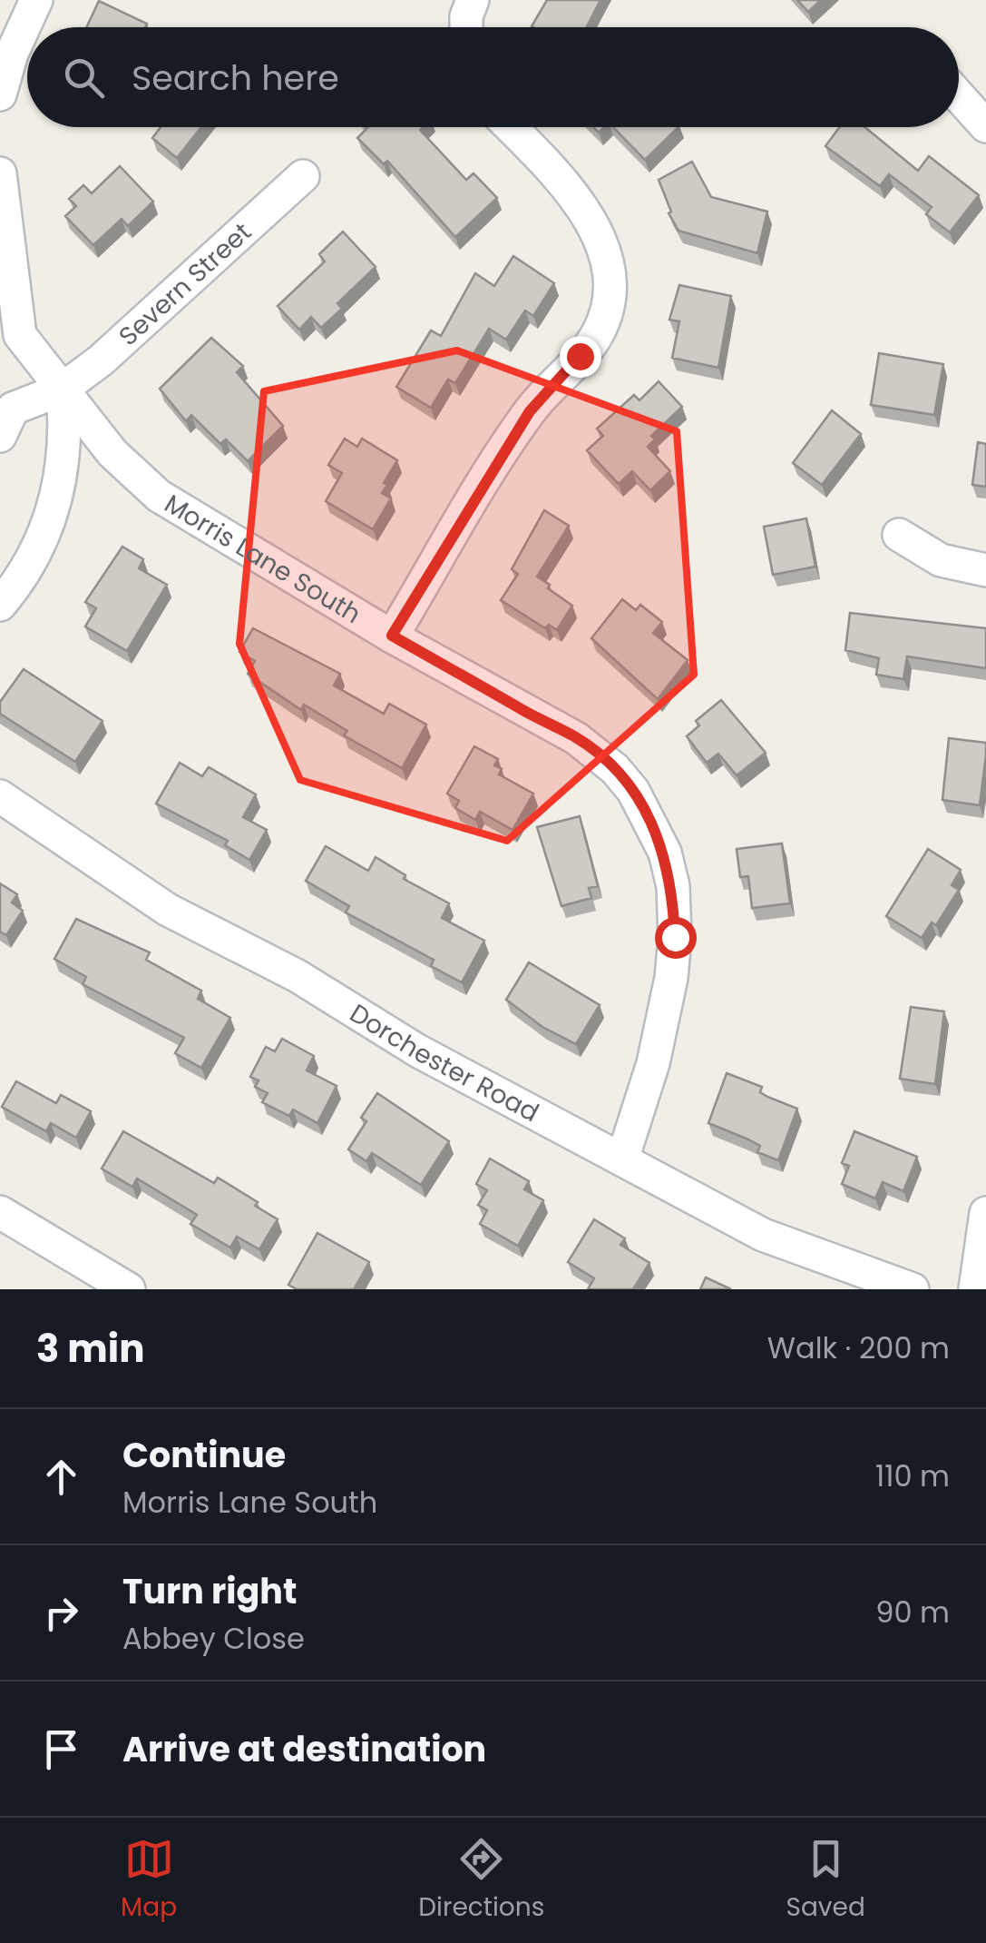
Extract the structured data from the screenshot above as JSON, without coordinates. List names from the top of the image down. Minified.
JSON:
{"streets":{"street":["Severn Street","Morris Lane South","Dorchester Road"]},"crossings":[["Severn Street","Morris Lane South"],["Morris Lane South","Dorchester Road"]],"page":{"search":"Search here","heading":["3 min","Walk · 200 m"],"list":[["Continue","Morris Lane South","110 m"],["Turn right","Abbey Close","90 m"],"Arrive at destination"],"nav":["Map","Directions","Saved"]}}
